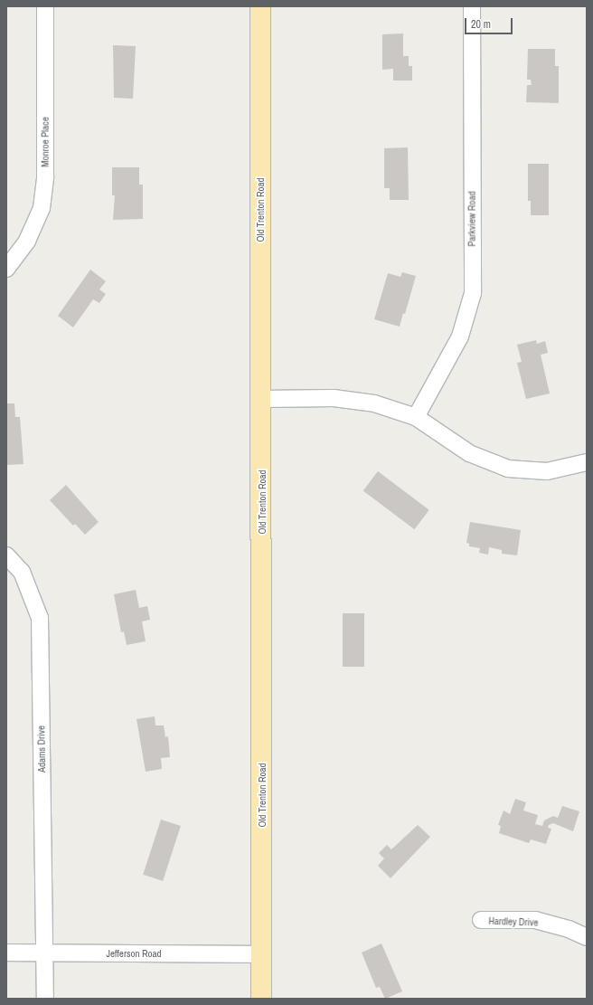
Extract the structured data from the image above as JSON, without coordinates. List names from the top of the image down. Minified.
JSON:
{"streets":{"main road":["Old Trenton Road"],"street":["Monroe Place","Parkview Road","Adams Drive","Hardley Drive","Jefferson Road"]},"crossings":[["Old Trenton Road","Jefferson Road"],["Adams Drive","Jefferson Road"]],"scale_bar":"20 m"}
